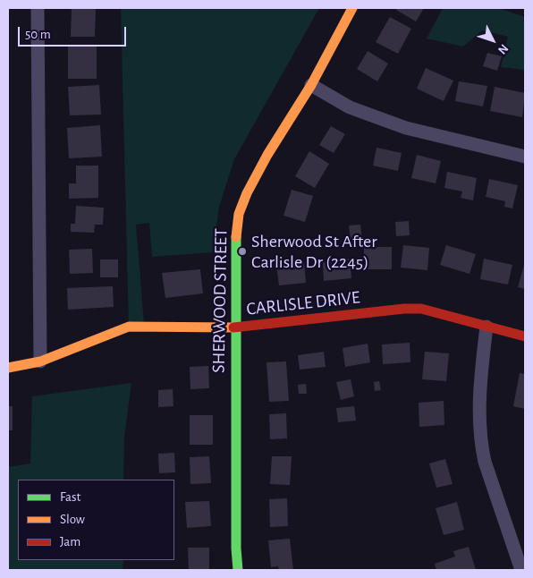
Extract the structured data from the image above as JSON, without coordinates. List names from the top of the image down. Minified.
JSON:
{"streets":{"street":["SHERWOOD STREET","CARLISLE DRIVE"]},"crossings":[["SHERWOOD STREET","CARLISLE DRIVE"]],"places":["Sherwood St After Carlisle Dr (2245)"],"legend":["Fast","Slow","Jam"],"scale_bar":"50 m","north":"bottom right"}
